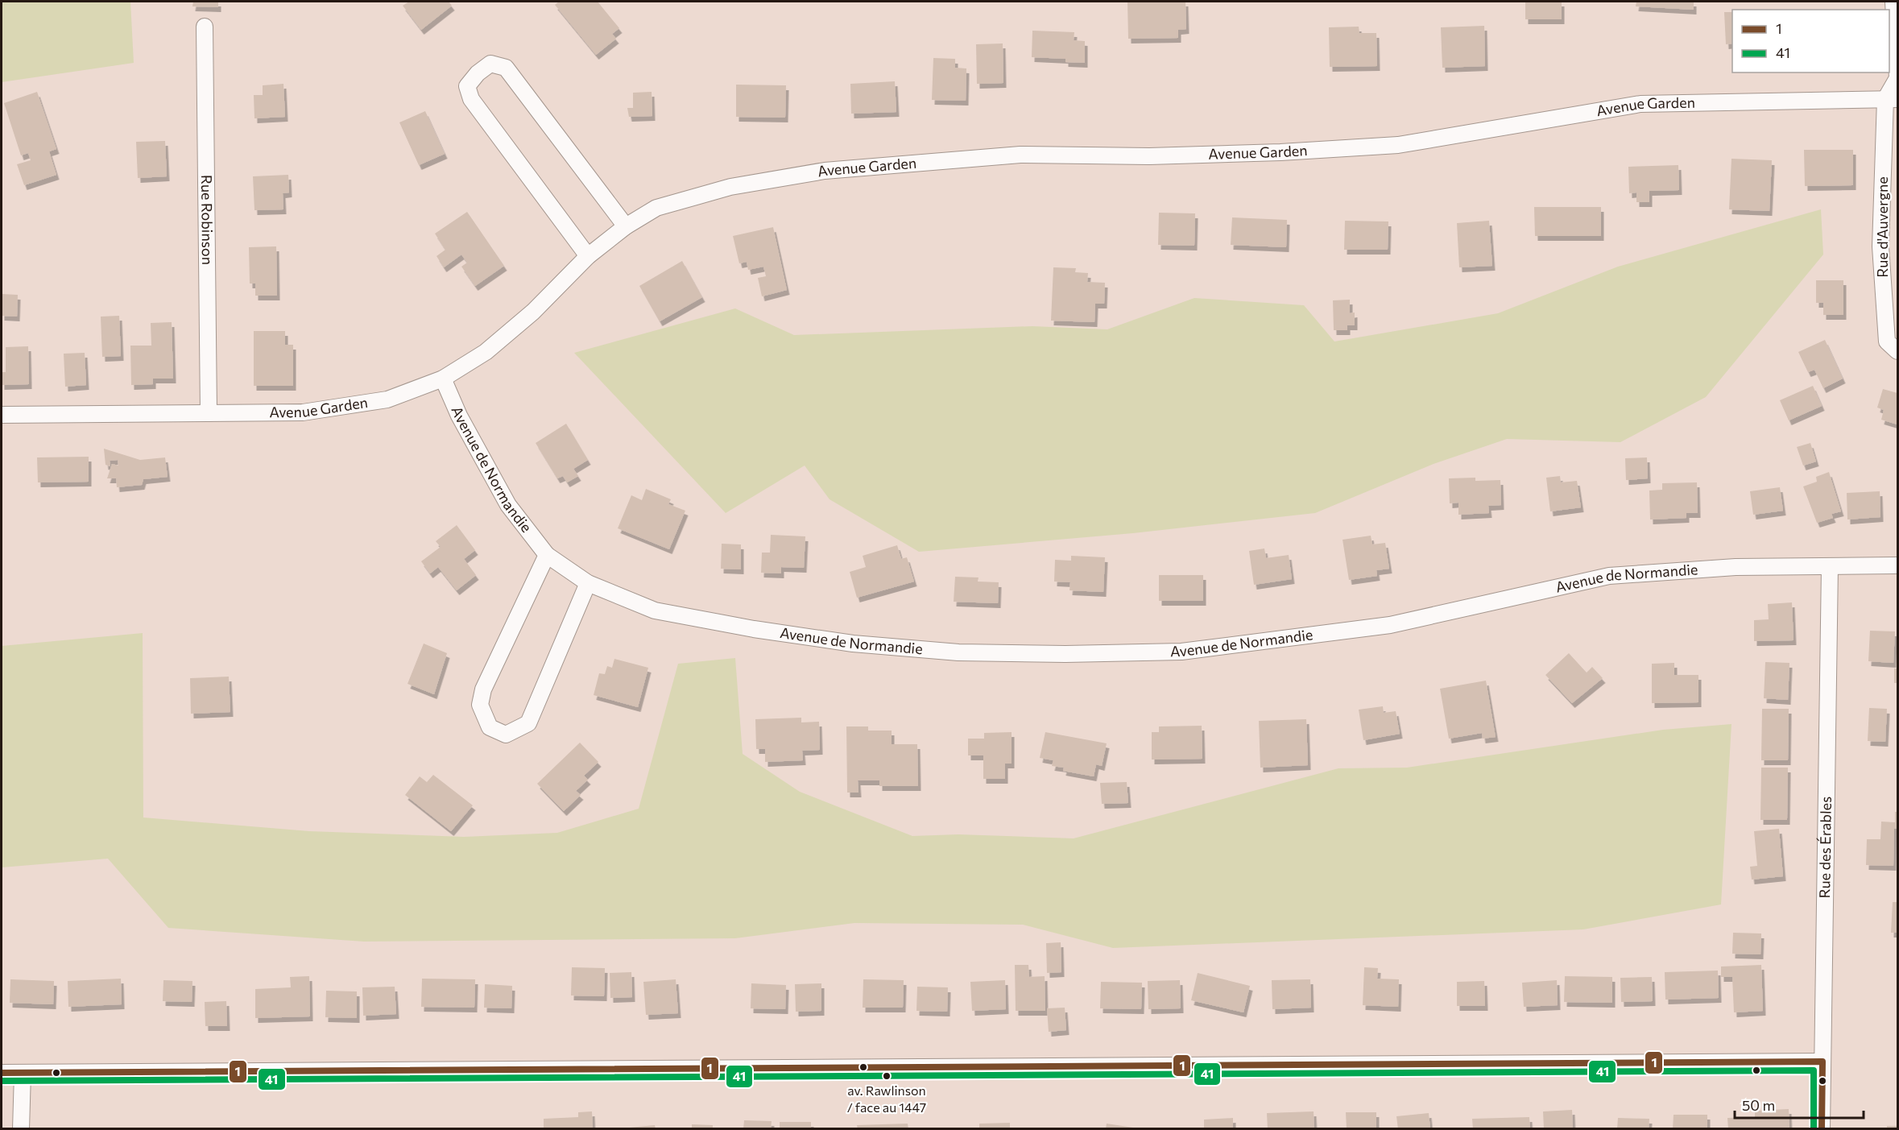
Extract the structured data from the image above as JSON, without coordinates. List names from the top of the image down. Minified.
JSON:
{"streets":{"street":["Avenue Garden","Rue Robinson","Rue d'Auvergne","Avenue de Normandie","Rue des Érables"]},"crossings":[["Avenue Garden","Rue Robinson"],["Avenue Garden","Rue d'Auvergne"],["Avenue Garden","Avenue de Normandie"],["Avenue de Normandie","Rue des Érables"]],"places":["av. Rawlinson / face au 1447"],"lines":["transit line 1","transit line 41"],"legend":["1","41"],"scale_bar":"50 m"}
